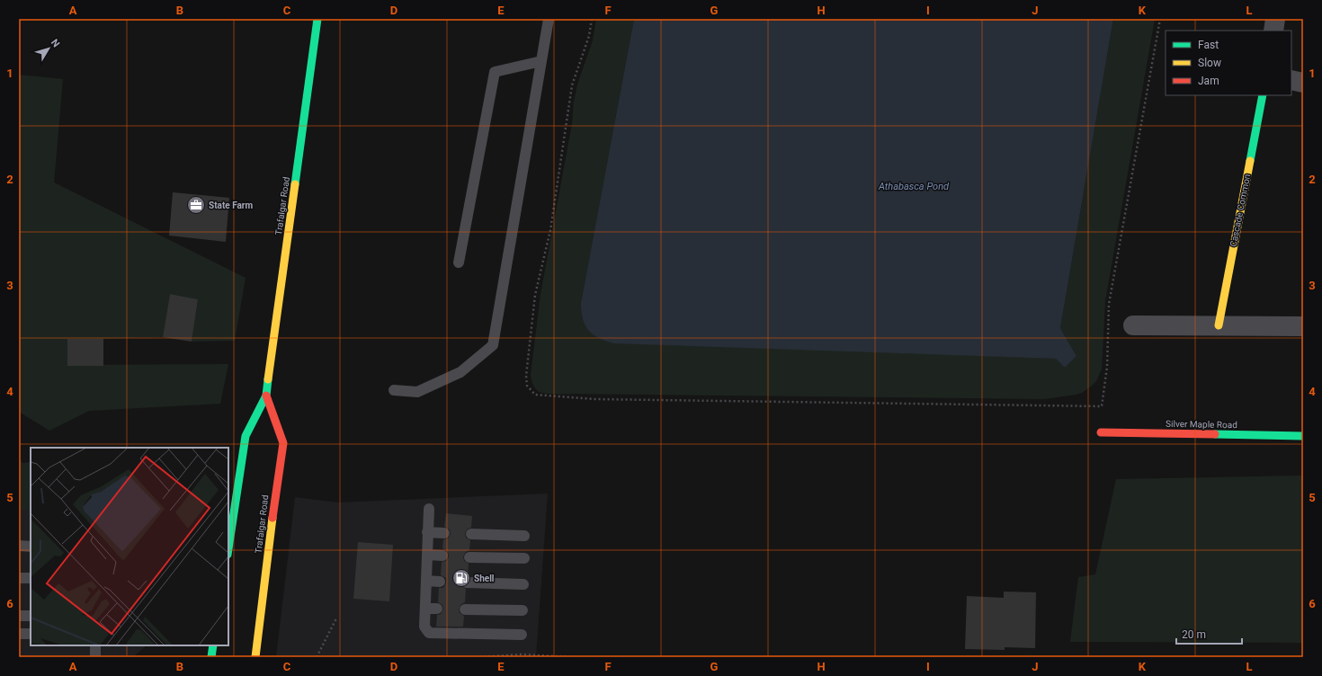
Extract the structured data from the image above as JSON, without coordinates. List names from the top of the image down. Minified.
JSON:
{"streets":{"main road":["Trafalgar Road","Cascade Common","Silver Maple Road"]},"water":["Athabasca Pond"],"places":{"office":["State Farm"],"fuel station":["Shell"]},"legend":["Fast","Slow","Jam"],"scale_bar":"20 m","north":"top right","grid":{"columns":["A","B","C","D","E","F","G","H","I","J","K","L"],"rows":["1","2","3","4","5","6"]}}
